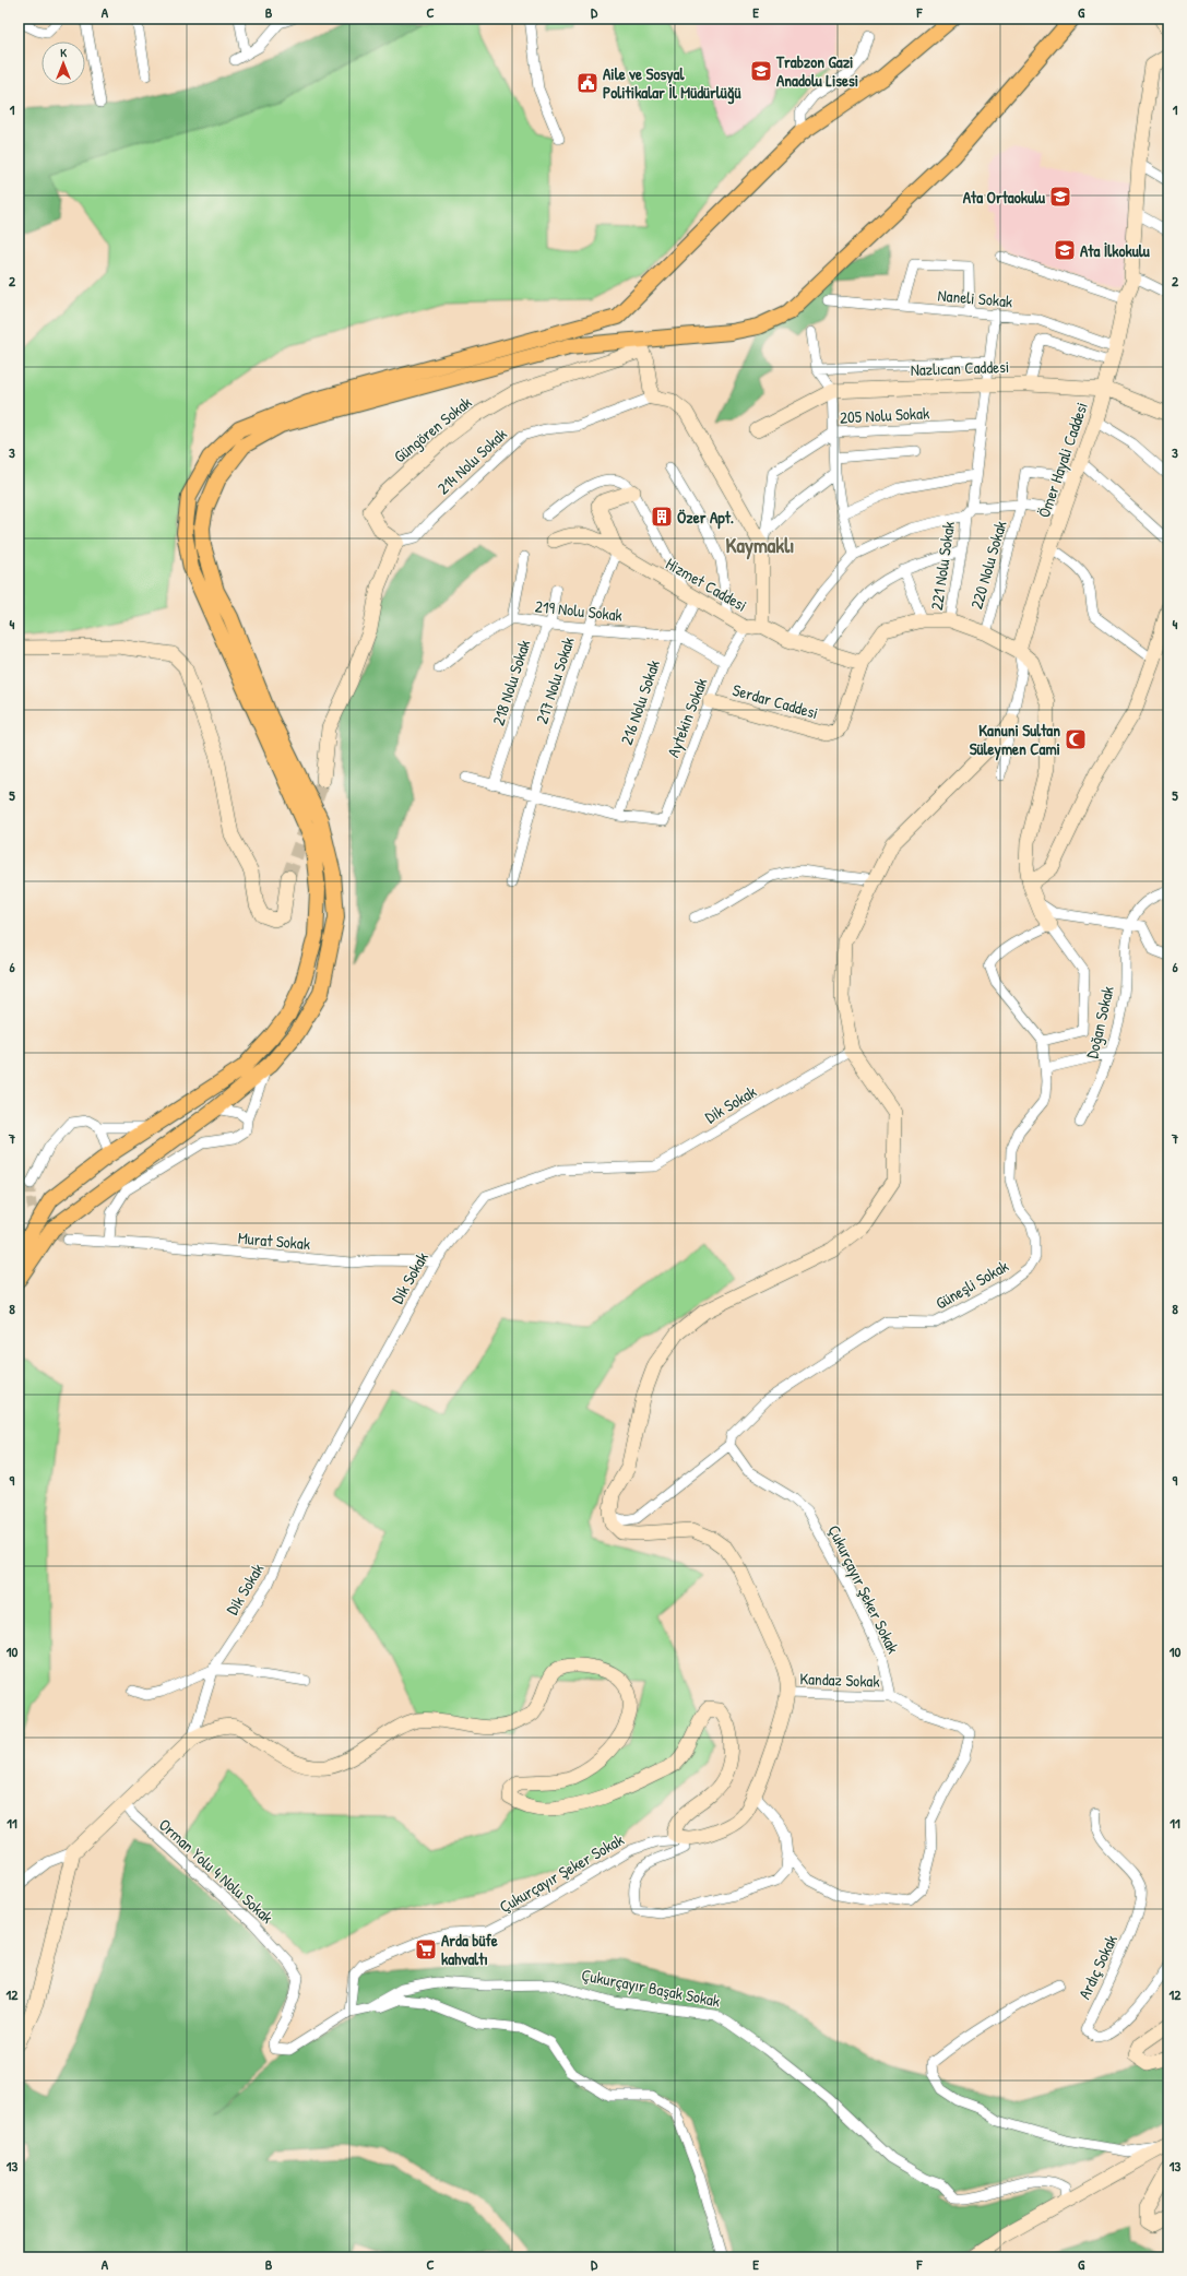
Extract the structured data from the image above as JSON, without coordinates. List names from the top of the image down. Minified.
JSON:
{"streets":{"street":["Naneli Sokak","Nazlıcan Caddesi","205 Nolu Sokak","Güngören Sokak","Ömer Hayali Caddesi","214 Nolu Sokak","220 Nolu Sokak","221 Nolu Sokak","Hizmet Caddesi","219 Nolu Sokak","217 Nolu Sokak","218 Nolu Sokak","Serdar Caddesi","216 Nolu Sokak","Aytekin Sokak","Doğan Sokak","Dik Sokak","Murat Sokak","Güneşli Sokak","Çukurçayır Şeker Sokak","Kandaz Sokak","Orman Yolu 4 Nolu Sokak","Ardıç Sokak","Çukurçayır Başak Sokak"]},"crossings":[["Naneli Sokak","Ömer Hayali Caddesi"],["Naneli Sokak","221 Nolu Sokak"],["Nazlıcan Caddesi","Ömer Hayali Caddesi"],["Nazlıcan Caddesi","221 Nolu Sokak"],["205 Nolu Sokak","221 Nolu Sokak"],["205 Nolu Sokak","Hizmet Caddesi"],["Güngören Sokak","214 Nolu Sokak"],["Güngören Sokak","Hizmet Caddesi"],["Ömer Hayali Caddesi","220 Nolu Sokak"],["Ömer Hayali Caddesi","Serdar Caddesi"],["214 Nolu Sokak","Hizmet Caddesi"],["220 Nolu Sokak","Serdar Caddesi"],["221 Nolu Sokak","Serdar Caddesi"],["Hizmet Caddesi","217 Nolu Sokak"],["Hizmet Caddesi","216 Nolu Sokak"],["Hizmet Caddesi","Aytekin Sokak"],["219 Nolu Sokak","217 Nolu Sokak"],["219 Nolu Sokak","218 Nolu Sokak"],["219 Nolu Sokak","216 Nolu Sokak"],["219 Nolu Sokak","Aytekin Sokak"],["Serdar Caddesi","Aytekin Sokak"],["216 Nolu Sokak","Aytekin Sokak"],["Dik Sokak","Murat Sokak"],["Güneşli Sokak","Çukurçayır Şeker Sokak"],["Çukurçayır Şeker Sokak","Kandaz Sokak"],["Çukurçayır Şeker Sokak","Çukurçayır Başak Sokak"],["Orman Yolu 4 Nolu Sokak","Çukurçayır Başak Sokak"]],"districts":["Kaymaklı"],"places":{"school or university":["Trabzon Gazi Anadolu Lisesi","Ata Ortaokulu","Ata İlkokulu"],"public building":["Aile ve Sosyal Politikalar İl Müdürlüğü"],"building":["Özer Apt."],"mosque":["Kanuni Sultan Süleymen Cami"],"supermarket":["Arda büfe kahvaltı"]},"north":"top","grid":{"columns":["A","B","C","D","E","F","G"],"rows":["1","2","3","4","5","6","7","8","9","10","11","12","13"]}}
